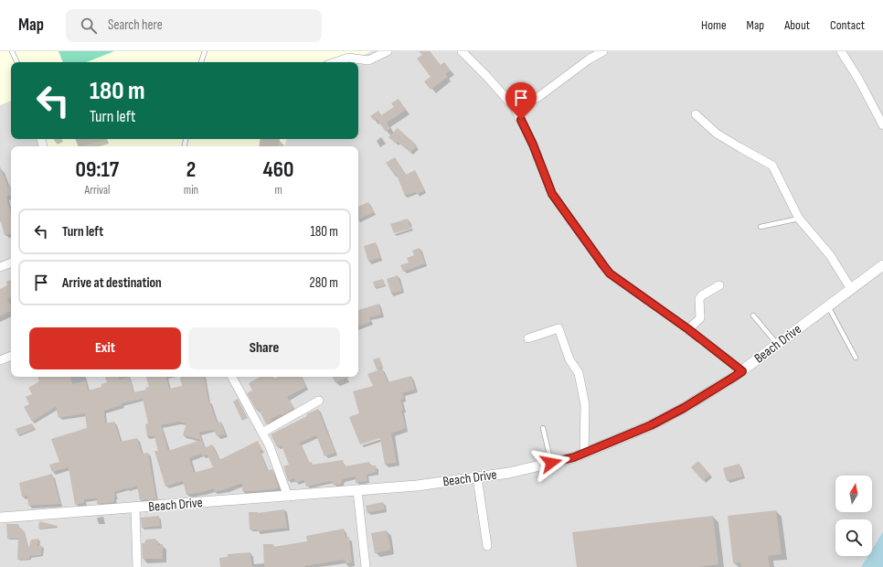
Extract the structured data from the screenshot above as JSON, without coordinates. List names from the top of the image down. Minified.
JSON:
{"streets":{"street":["Beach Drive"]},"north":"top","page":{"header":"Map","search":"Search here","nav":["Home","Map","About","Contact"],"turn":["180 m","Turn left"],"eta":["09:17","Arrival","2","min","460","m"],"list":[{"name":"Turn left","value":"180 m"},{"name":"Arrive at destination","value":"280 m"}],"buttons":["Exit","Share"]}}
